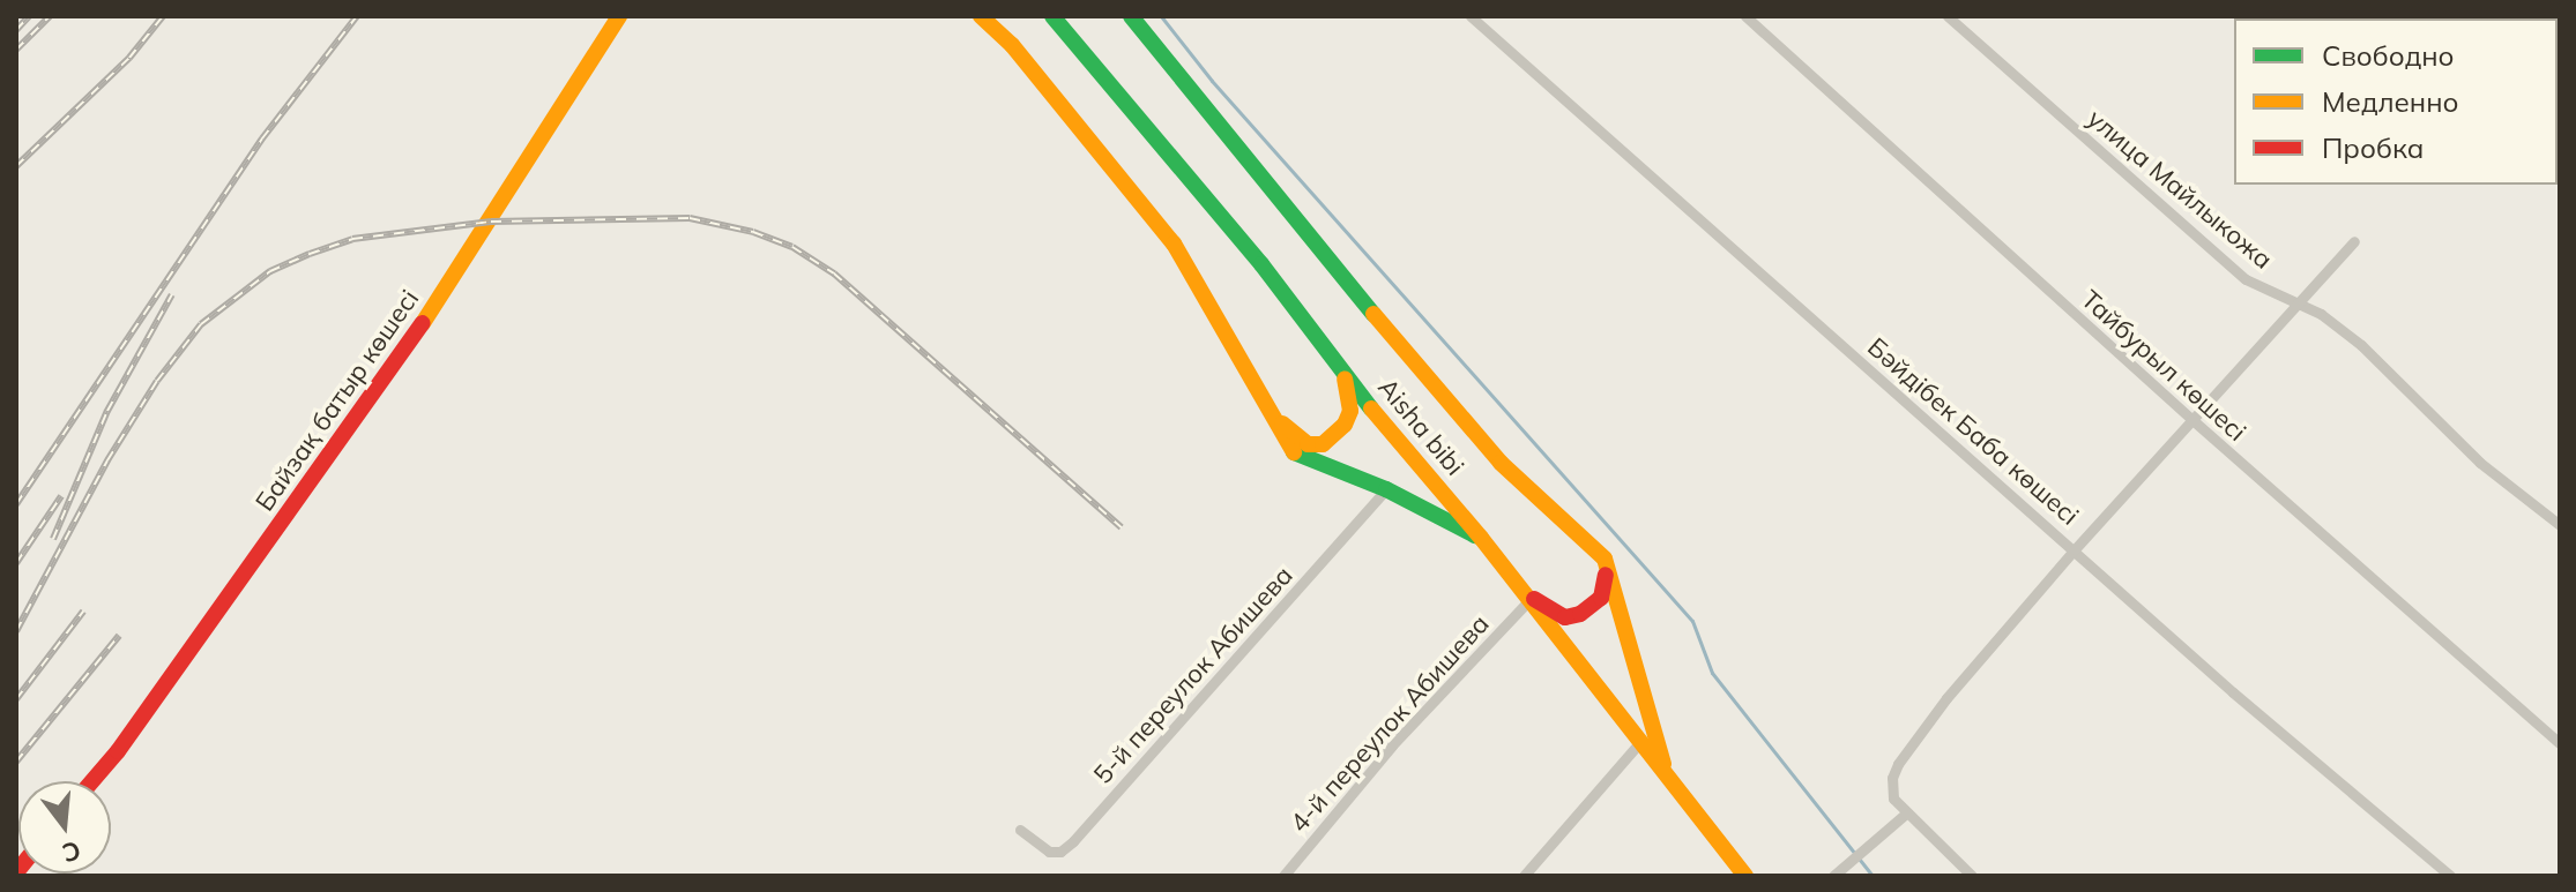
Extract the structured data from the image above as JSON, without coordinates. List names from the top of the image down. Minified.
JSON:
{"streets":{"main road":["Байзақ батыр көшесі","Aisha bibi"],"street":["улица Майлыкожа","Тайбурыл көшесі","Бәйдібек Баба көшесі","5-й переулок Абишева","4-й переулок Абишева"]},"crossings":[["Aisha bibi","4-й переулок Абишева"]],"legend":["Свободно","Медленно","Пробка"],"north":"bottom"}
